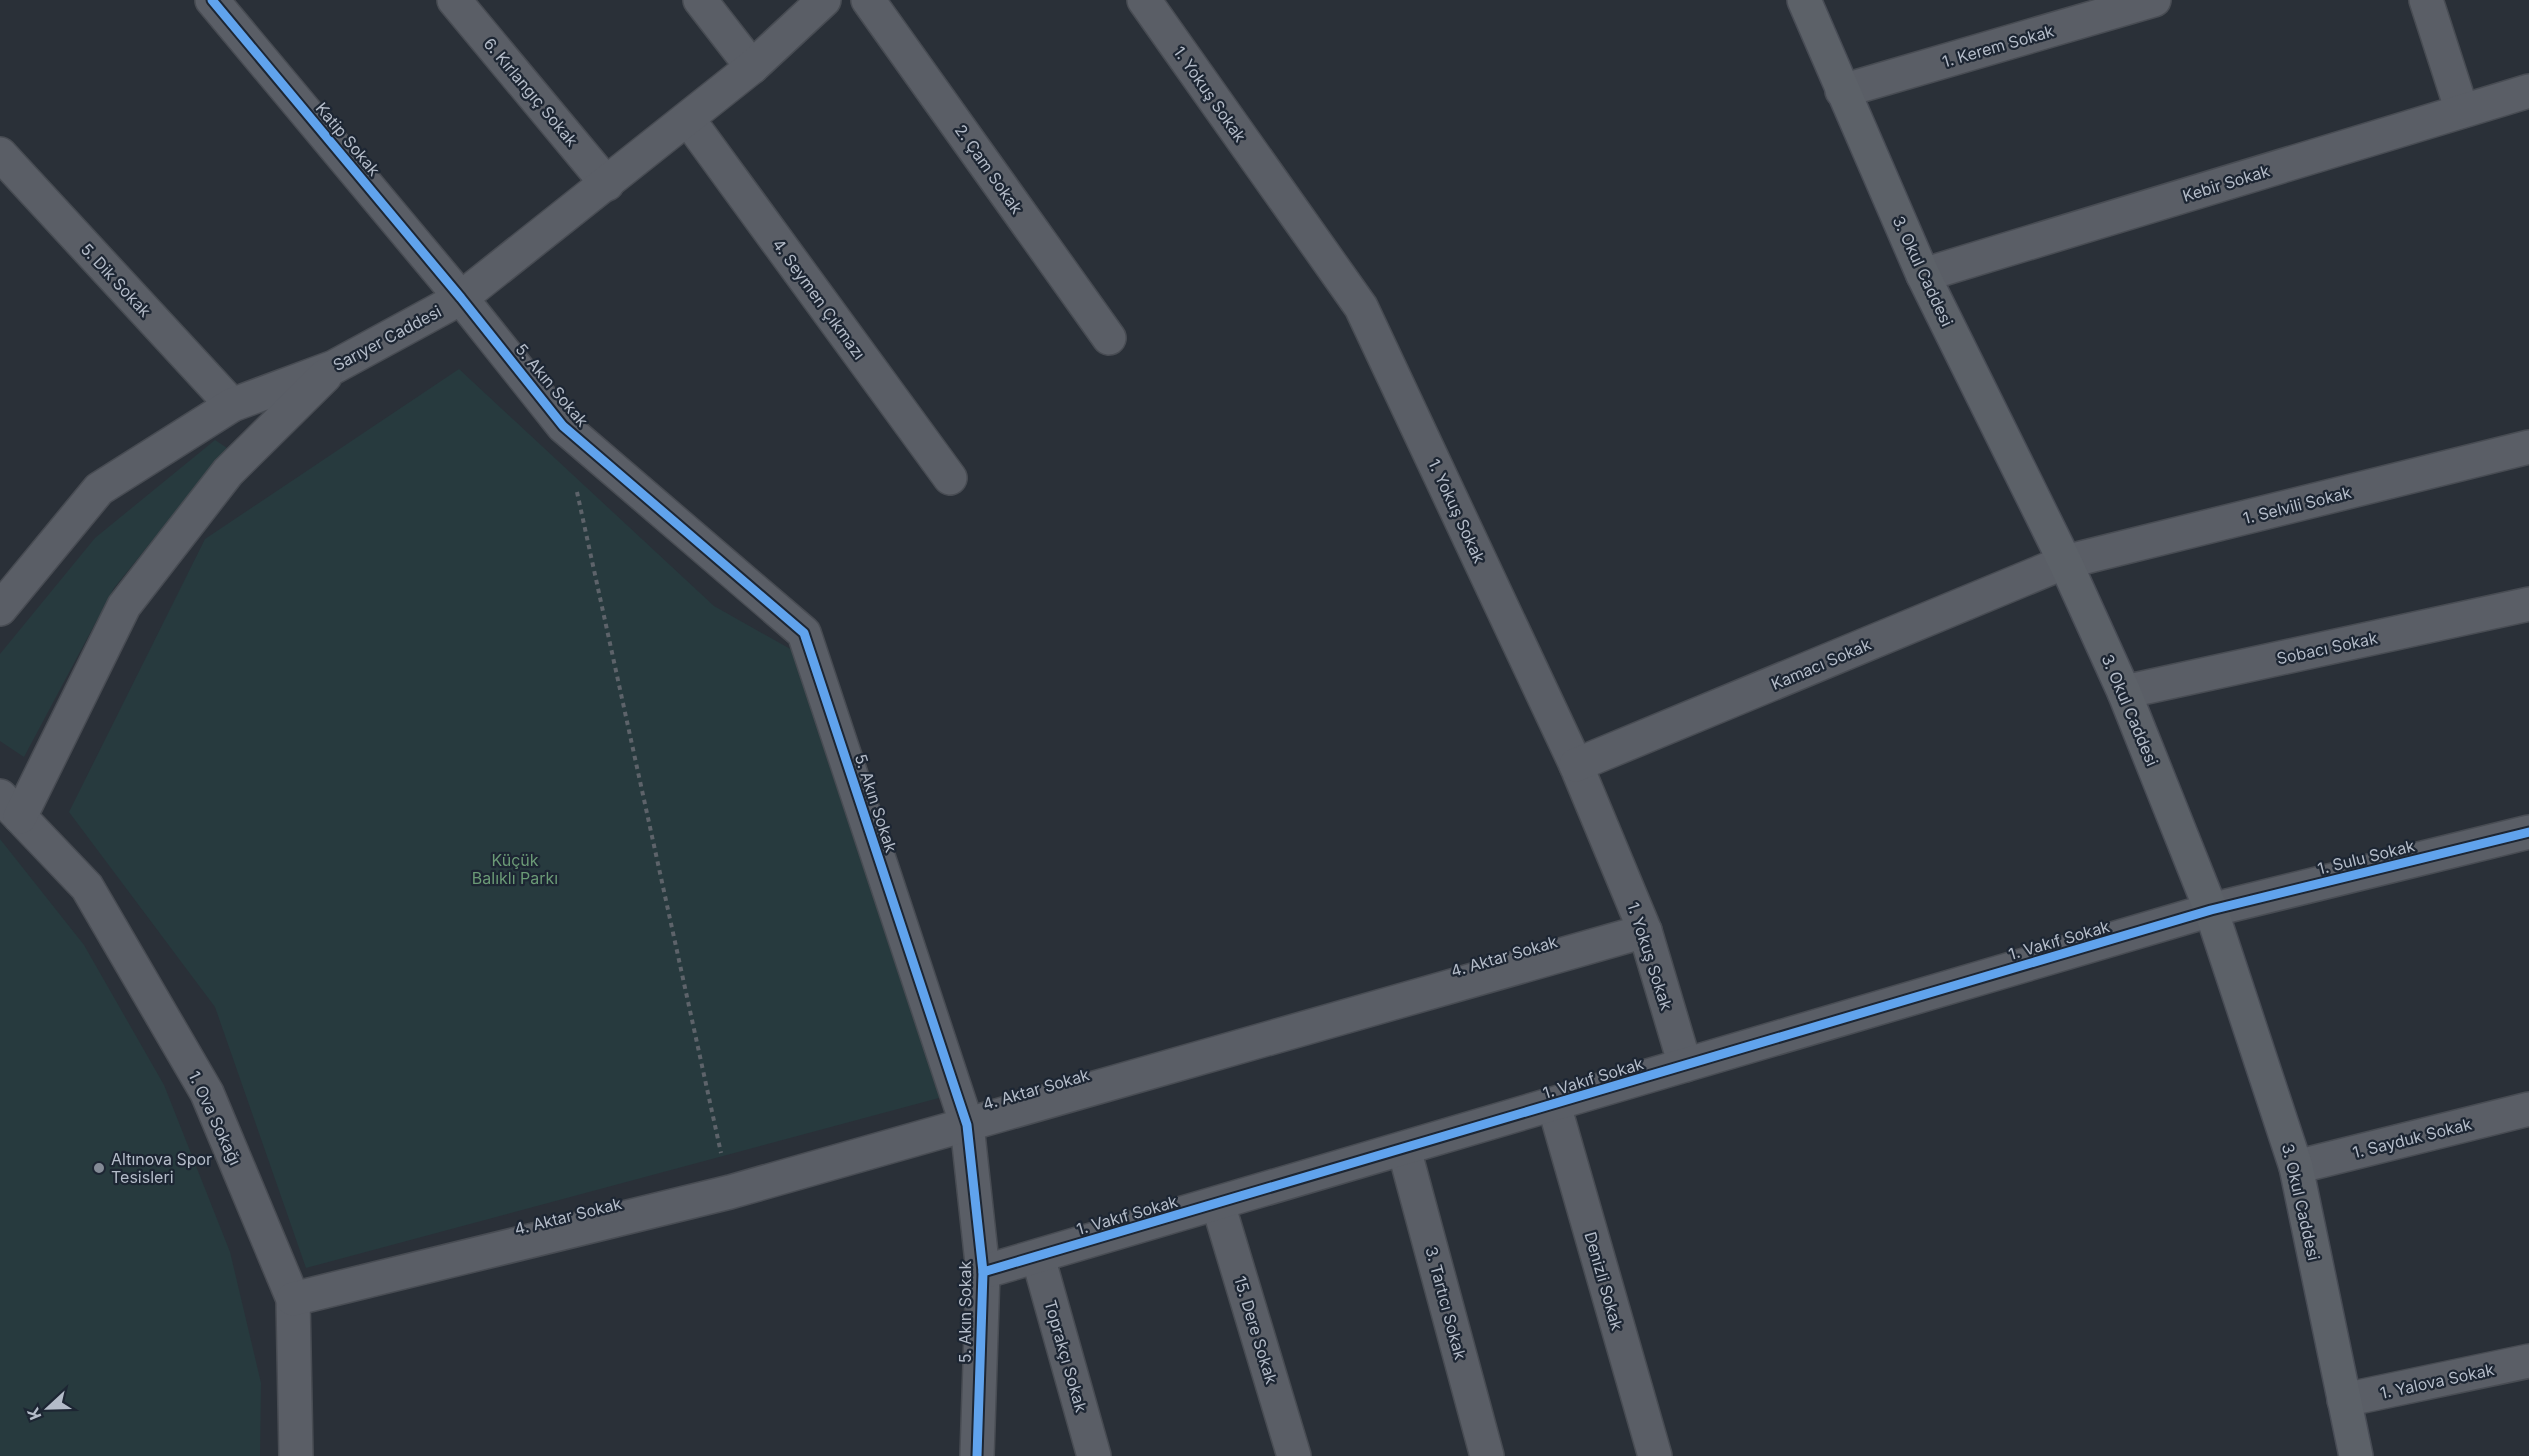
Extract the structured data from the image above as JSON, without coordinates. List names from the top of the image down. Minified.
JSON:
{"streets":{"main road":["3. Okul Caddesi"],"street":["1. Kerem Sokak","6. Kırlangıç Sokak","1. Yokuş Sokak","Katip Sokak","2. Çam Sokak","Kebir Sokak","5. Dik Sokak","4. Seymen Çıkmazı","Sarıyer Caddesi","5. Akın Sokak","1. Selvili Sokak","Sobacı Sokak","Kamacı Sokak","1. Sulu Sokak","1. Vakıf Sokak","4. Aktar Sokak","1. Ova Sokağı","1. Sayduk Sokak","Denizli Sokak","3. Tartıcı Sokak","15. Dere Sokak","Toprakçı Sokak","1. Yalova Sokak"]},"crossings":[["1. Kerem Sokak","3. Okul Caddesi"],["6. Kırlangıç Sokak","Sarıyer Caddesi"],["1. Yokuş Sokak","Kamacı Sokak"],["1. Yokuş Sokak","1. Vakıf Sokak"],["1. Yokuş Sokak","4. Aktar Sokak"],["Katip Sokak","Sarıyer Caddesi"],["Katip Sokak","5. Akın Sokak"],["Kebir Sokak","3. Okul Caddesi"],["3. Okul Caddesi","1. Selvili Sokak"],["3. Okul Caddesi","Sobacı Sokak"],["3. Okul Caddesi","Kamacı Sokak"],["3. Okul Caddesi","1. Sulu Sokak"],["3. Okul Caddesi","1. Vakıf Sokak"],["3. Okul Caddesi","1. Sayduk Sokak"],["3. Okul Caddesi","1. Yalova Sokak"],["5. Dik Sokak","Sarıyer Caddesi"],["4. Seymen Çıkmazı","Sarıyer Caddesi"],["Sarıyer Caddesi","5. Akın Sokak"],["5. Akın Sokak","1. Vakıf Sokak"],["5. Akın Sokak","4. Aktar Sokak"],["1. Selvili Sokak","Kamacı Sokak"],["1. Sulu Sokak","1. Vakıf Sokak"],["1. Vakıf Sokak","Denizli Sokak"],["1. Vakıf Sokak","3. Tartıcı Sokak"],["1. Vakıf Sokak","15. Dere Sokak"],["1. Vakıf Sokak","Toprakçı Sokak"],["4. Aktar Sokak","1. Ova Sokağı"]],"parks":["Küçük Balıklı Parkı"],"places":["Altınova Spor Tesisleri"],"north":"left"}
